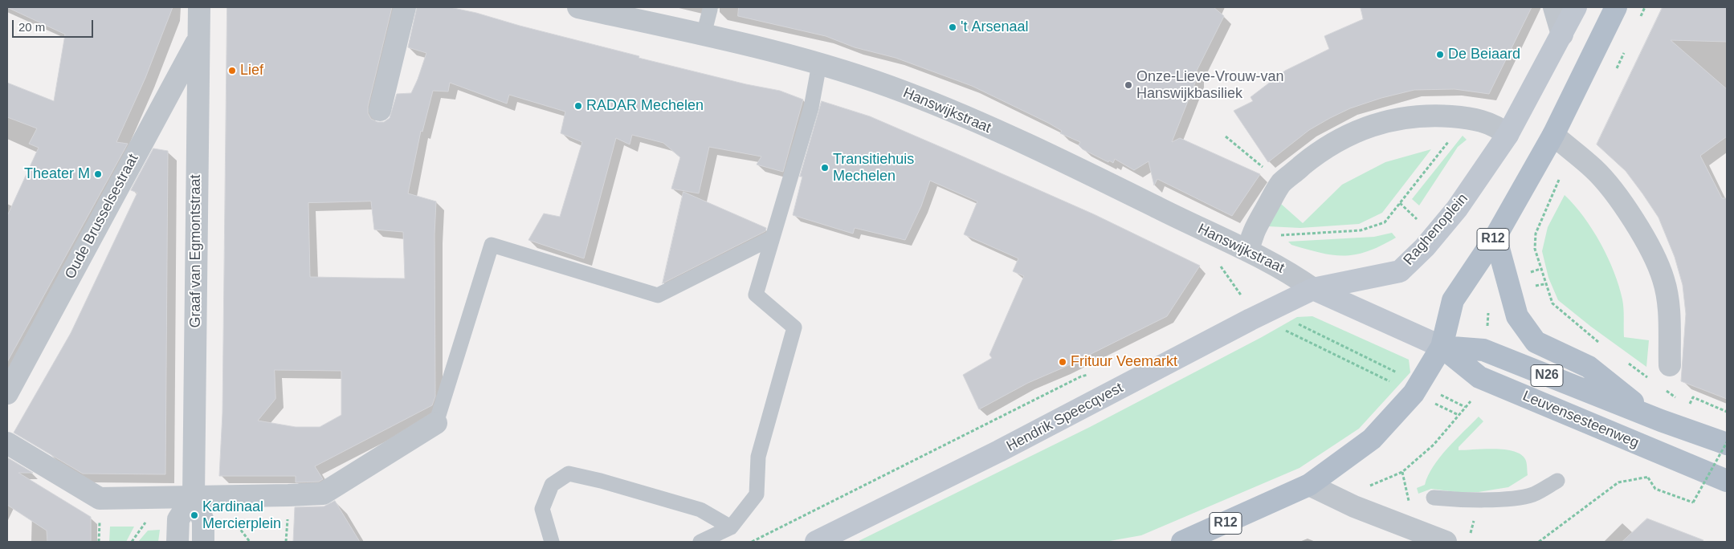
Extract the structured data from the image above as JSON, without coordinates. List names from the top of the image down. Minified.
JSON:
{"streets":{"main road":["R12","N26","Leuvensesteenweg"],"street":["Hanswijkstraat","Oude Brusselsestraat","Raghenoplein","Graaf van Egmontstraat","Hendrik Speecqvest"]},"crossings":[["Hanswijkstraat","Raghenoplein"],["Hanswijkstraat","Hendrik Speecqvest"],["Hanswijkstraat","Leuvensesteenweg"],["Oude Brusselsestraat","Graaf van Egmontstraat"],["Raghenoplein","Hendrik Speecqvest"],["Raghenoplein","Leuvensesteenweg"],["R12","Leuvensesteenweg"],["Hendrik Speecqvest","Leuvensesteenweg"]],"places":["'t Arsenaal","De Beiaard","Lief","Onze-Lieve-Vrouw-van Hanswijkbasiliek","RADAR Mechelen","Transitiehuis Mechelen","Theater M","Frituur Veemarkt","Kardinaal Mercierplein"],"scale_bar":"20 m"}
